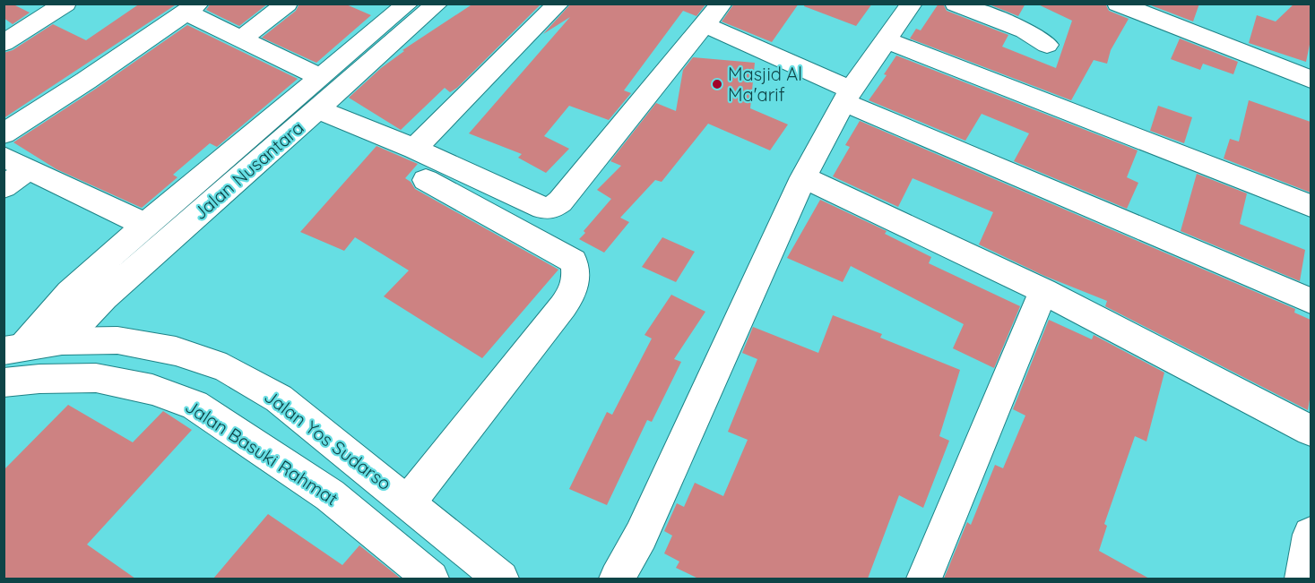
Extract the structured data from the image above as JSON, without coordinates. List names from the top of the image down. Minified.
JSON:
{"streets":{"main road":["Jalan Nusantara","Jalan Yos Sudarso","Jalan Basuki Rahmat"]},"crossings":[["Jalan Nusantara","Jalan Yos Sudarso"]],"places":["Masjid Al Ma'arif"]}
